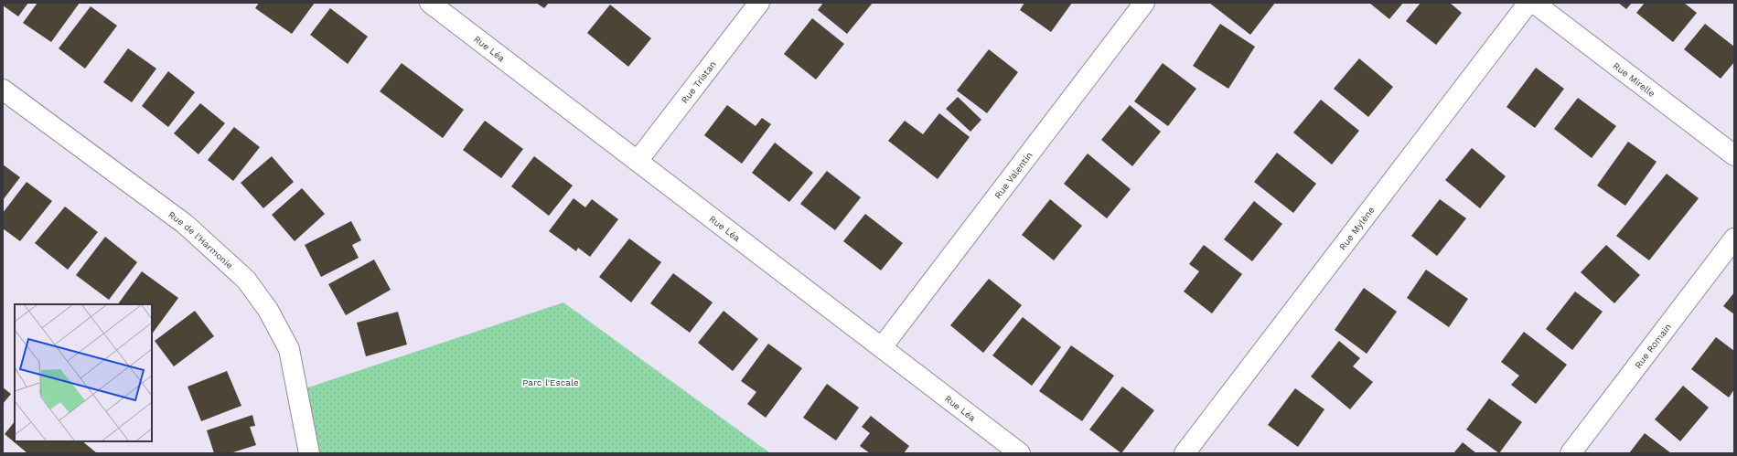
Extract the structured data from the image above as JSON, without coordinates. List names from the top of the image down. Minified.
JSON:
{"streets":{"street":["Rue Léa","Rue Mirelle","Rue Tristan","Rue Valentin","Rue Mylène","Rue de l'Harmonie","Rue Romain"]},"crossings":[["Rue Léa","Rue Tristan"],["Rue Léa","Rue Valentin"]],"parks":["Parc l'Escale"]}
